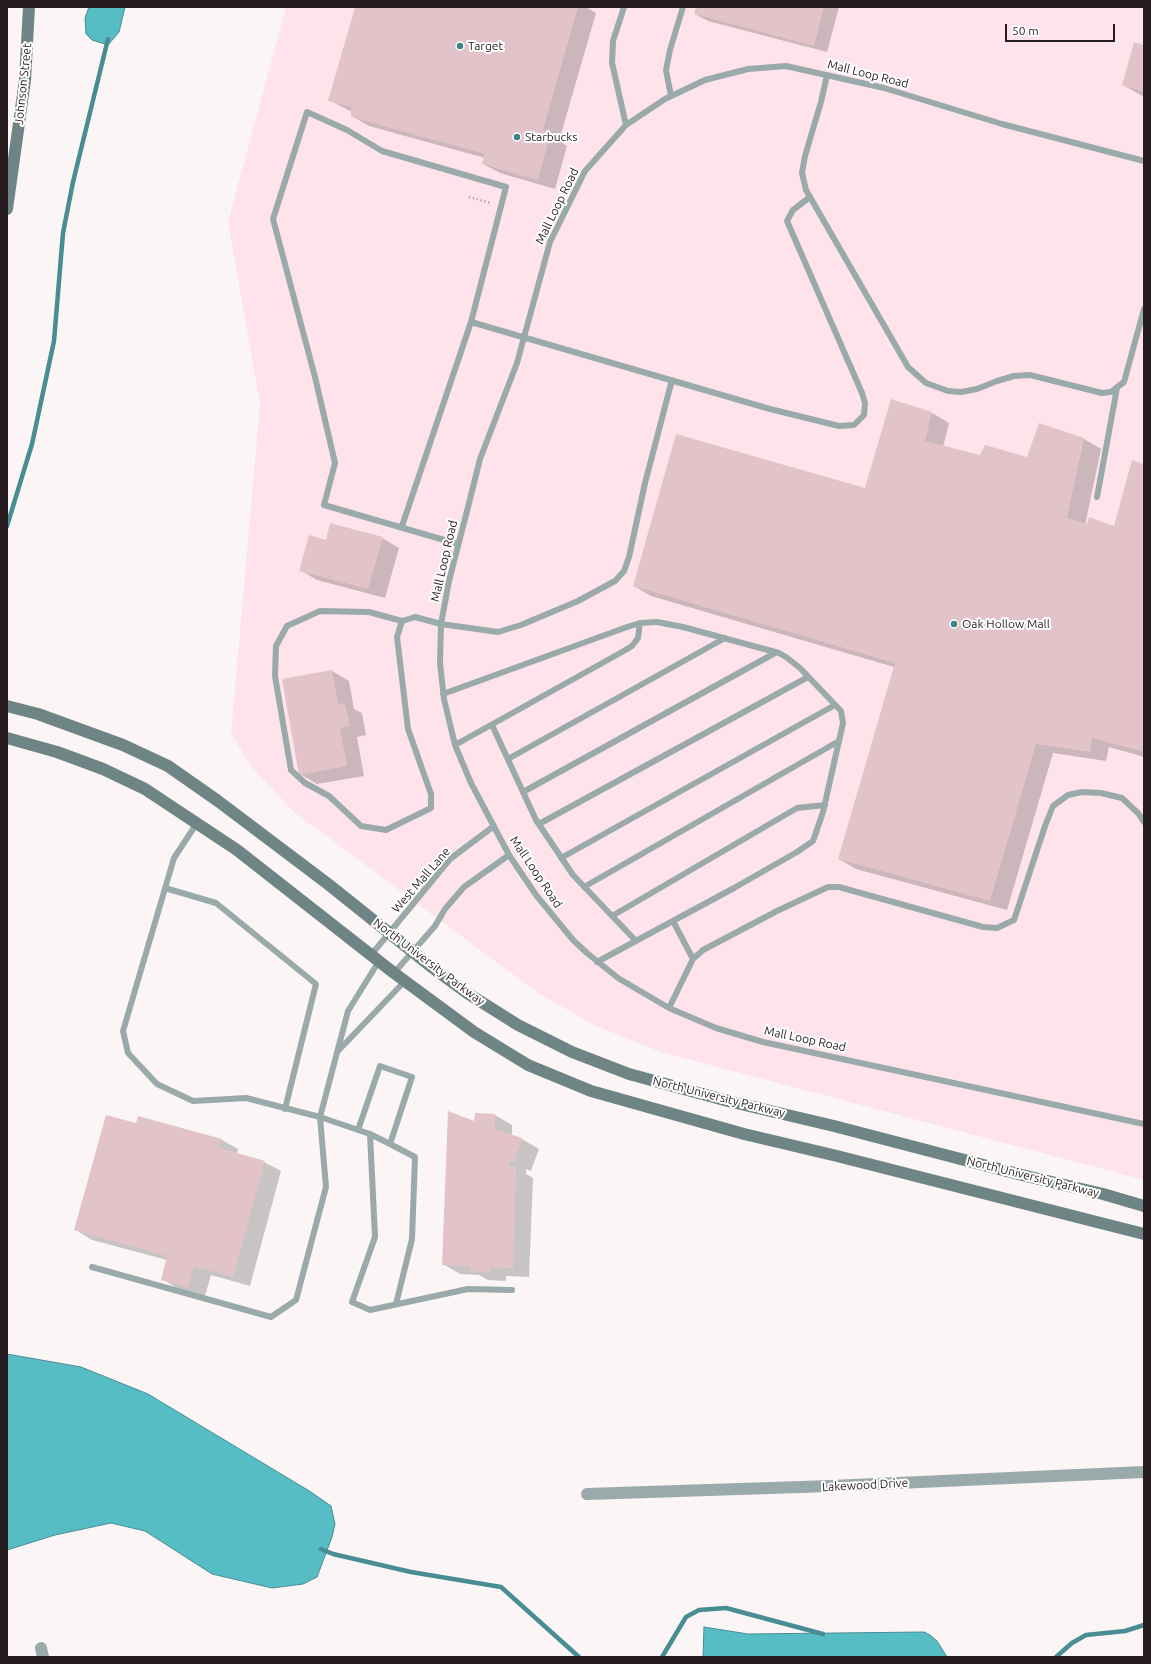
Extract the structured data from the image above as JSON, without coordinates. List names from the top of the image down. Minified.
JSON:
{"streets":{"main road":["Johnson Street","North University Parkway"],"street":["Lakewood Drive"],"lane":["Mall Loop Road","West Mall Lane"]},"crossings":[["Mall Loop Road","West Mall Lane"],["West Mall Lane","North University Parkway"]],"places":["Target","Starbucks","Oak Hollow Mall"],"scale_bar":"50 m"}
